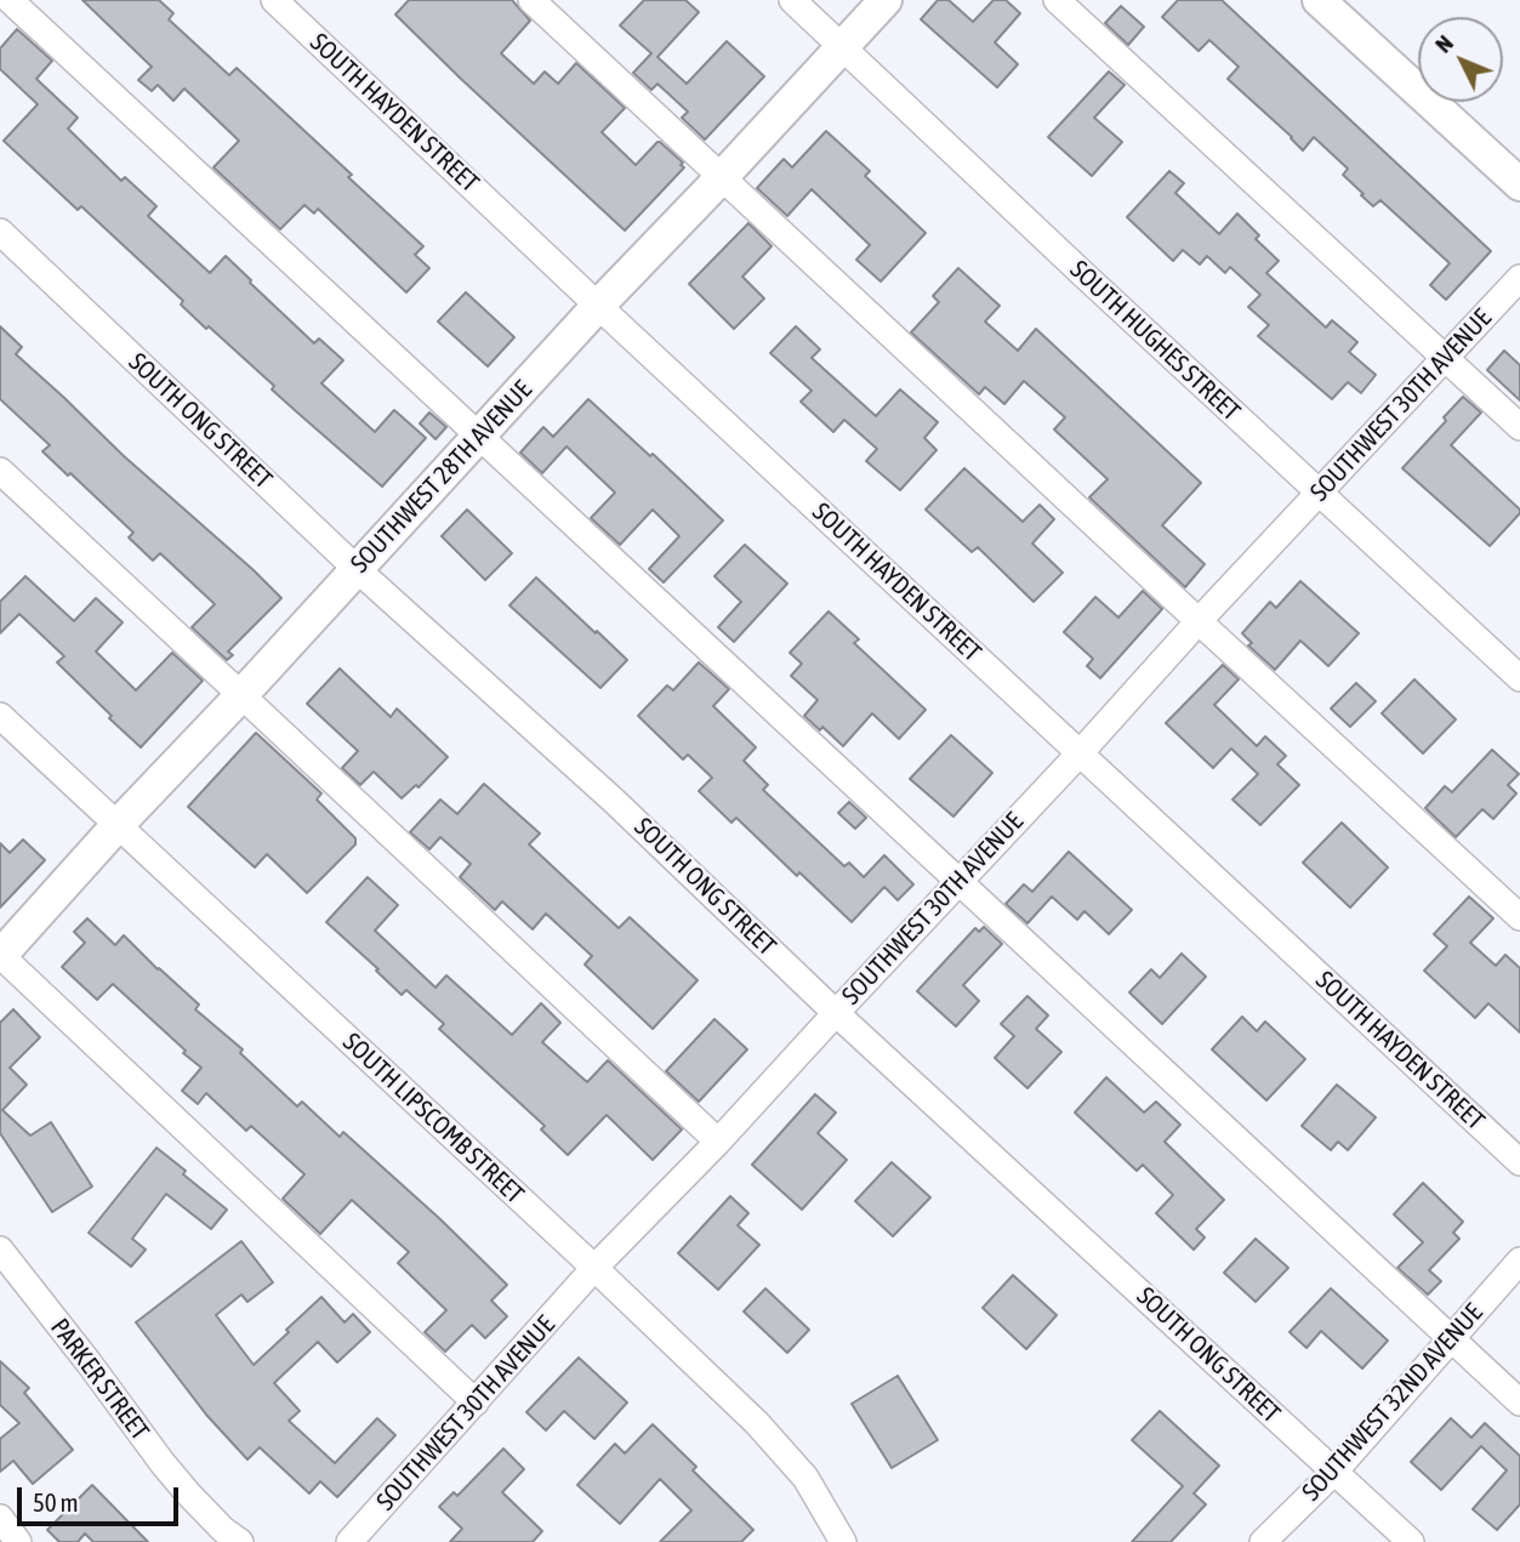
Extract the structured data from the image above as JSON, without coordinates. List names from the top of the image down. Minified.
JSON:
{"streets":{"main road":["SOUTHWEST 28TH AVENUE"],"street":["SOUTH HAYDEN STREET","SOUTH HUGHES STREET","SOUTHWEST 30TH AVENUE","SOUTH ONG STREET","SOUTH LIPSCOMB STREET","PARKER STREET","SOUTHWEST 32ND AVENUE"]},"crossings":[["SOUTH HAYDEN STREET","SOUTHWEST 30TH AVENUE"],["SOUTH HAYDEN STREET","SOUTHWEST 28TH AVENUE"],["SOUTH HUGHES STREET","SOUTHWEST 30TH AVENUE"],["SOUTH HUGHES STREET","SOUTHWEST 28TH AVENUE"],["SOUTHWEST 30TH AVENUE","SOUTH ONG STREET"],["SOUTHWEST 30TH AVENUE","SOUTH LIPSCOMB STREET"],["SOUTH ONG STREET","SOUTHWEST 28TH AVENUE"],["SOUTH ONG STREET","SOUTHWEST 32ND AVENUE"],["SOUTHWEST 28TH AVENUE","SOUTH LIPSCOMB STREET"]],"scale_bar":"50 m","north":"top left"}
